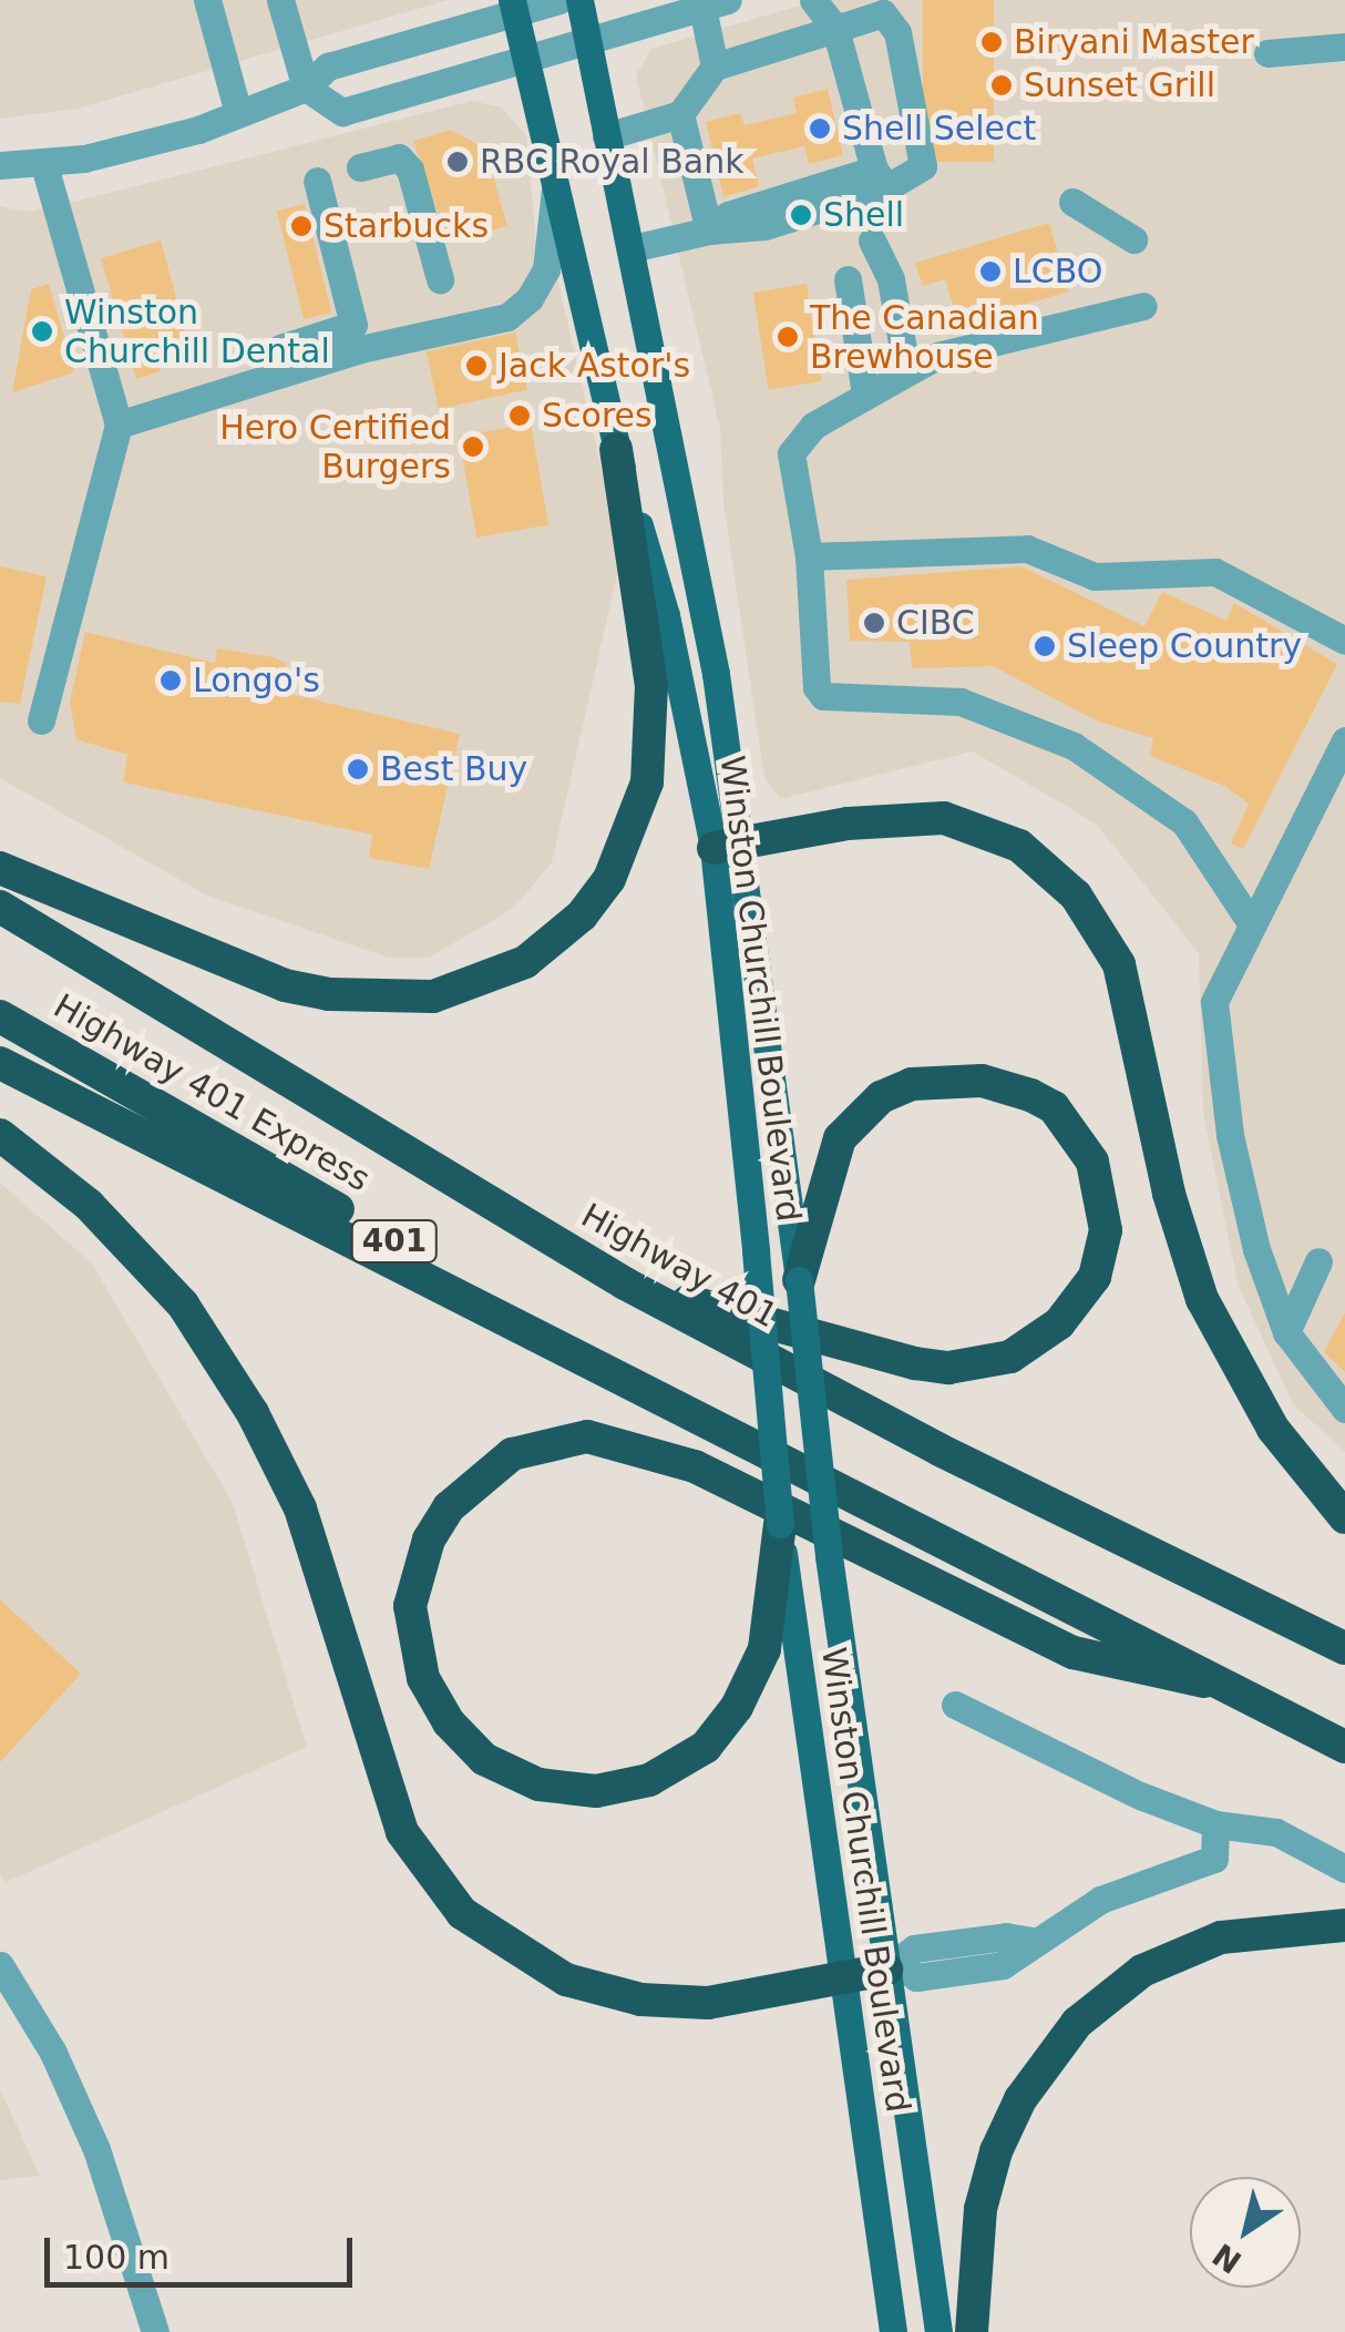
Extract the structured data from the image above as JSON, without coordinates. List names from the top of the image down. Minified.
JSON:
{"streets":{"highway":["Highway 401 Express","401","Highway 401"],"main road":["Winston Churchill Boulevard"]},"crossings":[["Highway 401 Express","401"]],"places":["Biryani Master","Sunset Grill","Shell Select","RBC Royal Bank","Shell","Starbucks","LCBO","Winston Churchill Dental","The Canadian Brewhouse","Jack Astor's","Scores","Hero Certified Burgers","CIBC","Sleep Country","Longo's","Best Buy"],"scale_bar":"100 m","north":"bottom left"}
